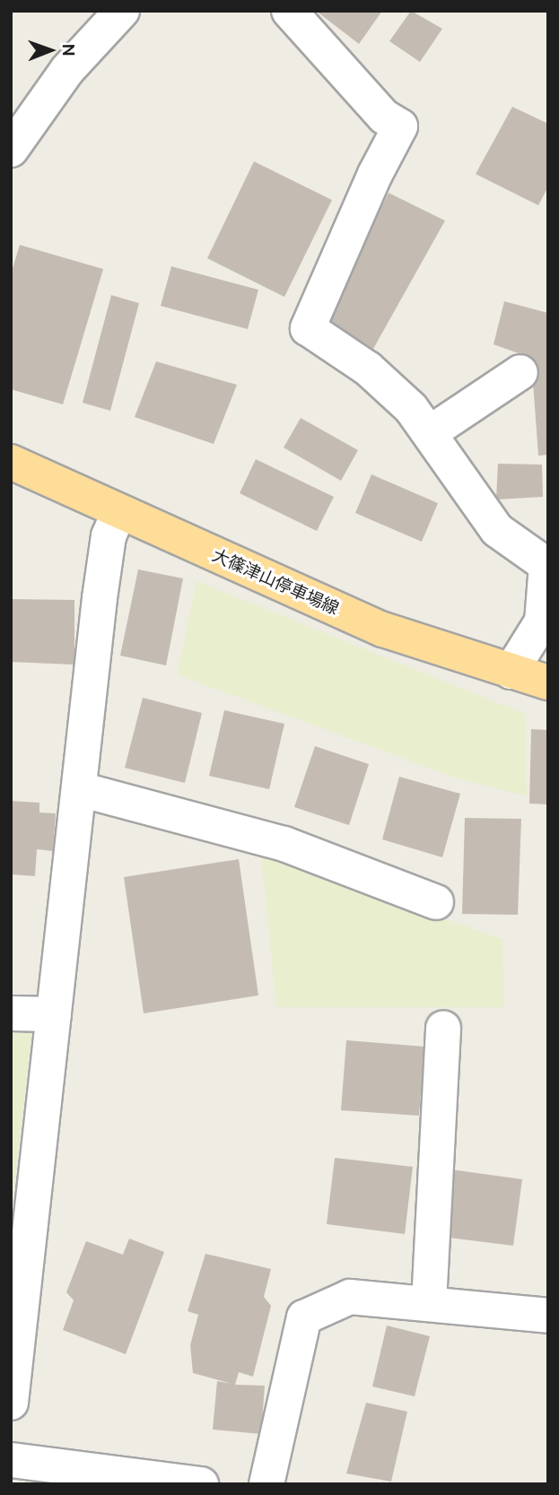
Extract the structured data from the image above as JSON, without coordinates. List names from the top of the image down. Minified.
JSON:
{"streets":{"main road":["大篠津山停車場線"]},"north":"right"}
